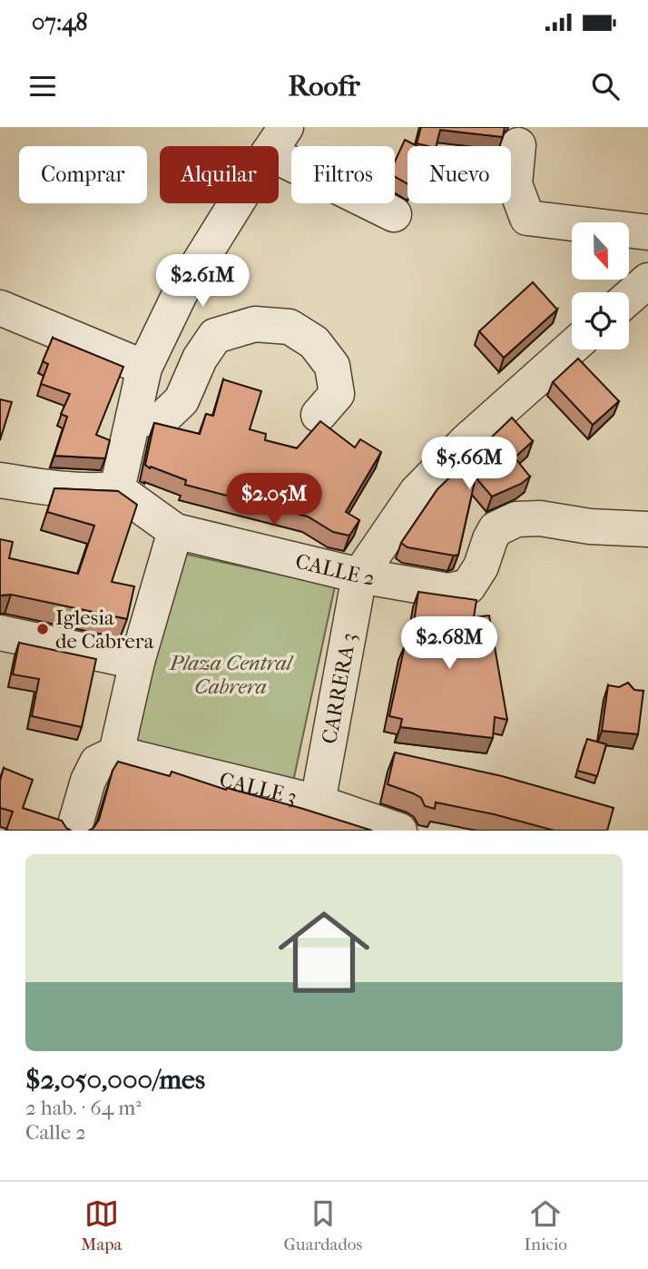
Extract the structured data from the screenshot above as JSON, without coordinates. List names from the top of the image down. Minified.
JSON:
{"streets":{"street":["CALLE 2","CARRERA 3","CALLE 3"]},"crossings":[["CALLE 2","CARRERA 3"],["CARRERA 3","CALLE 3"]],"parks":["Plaza Central Cabrera"],"places":["Iglesia de Cabrera"],"north":"bottom","page":{"status":"07:48","header":"Roofr","chip":["Comprar","Alquilar","Filtros","Nuevo"],"price":["$2.61M","$5.66M","$2.05M","$2.68M"],"list":[{"name":"$2,050,000/mes","note":"2 hab. · 64 m² · Calle 2"}],"tabs":["Mapa","Guardados","Inicio"]}}
